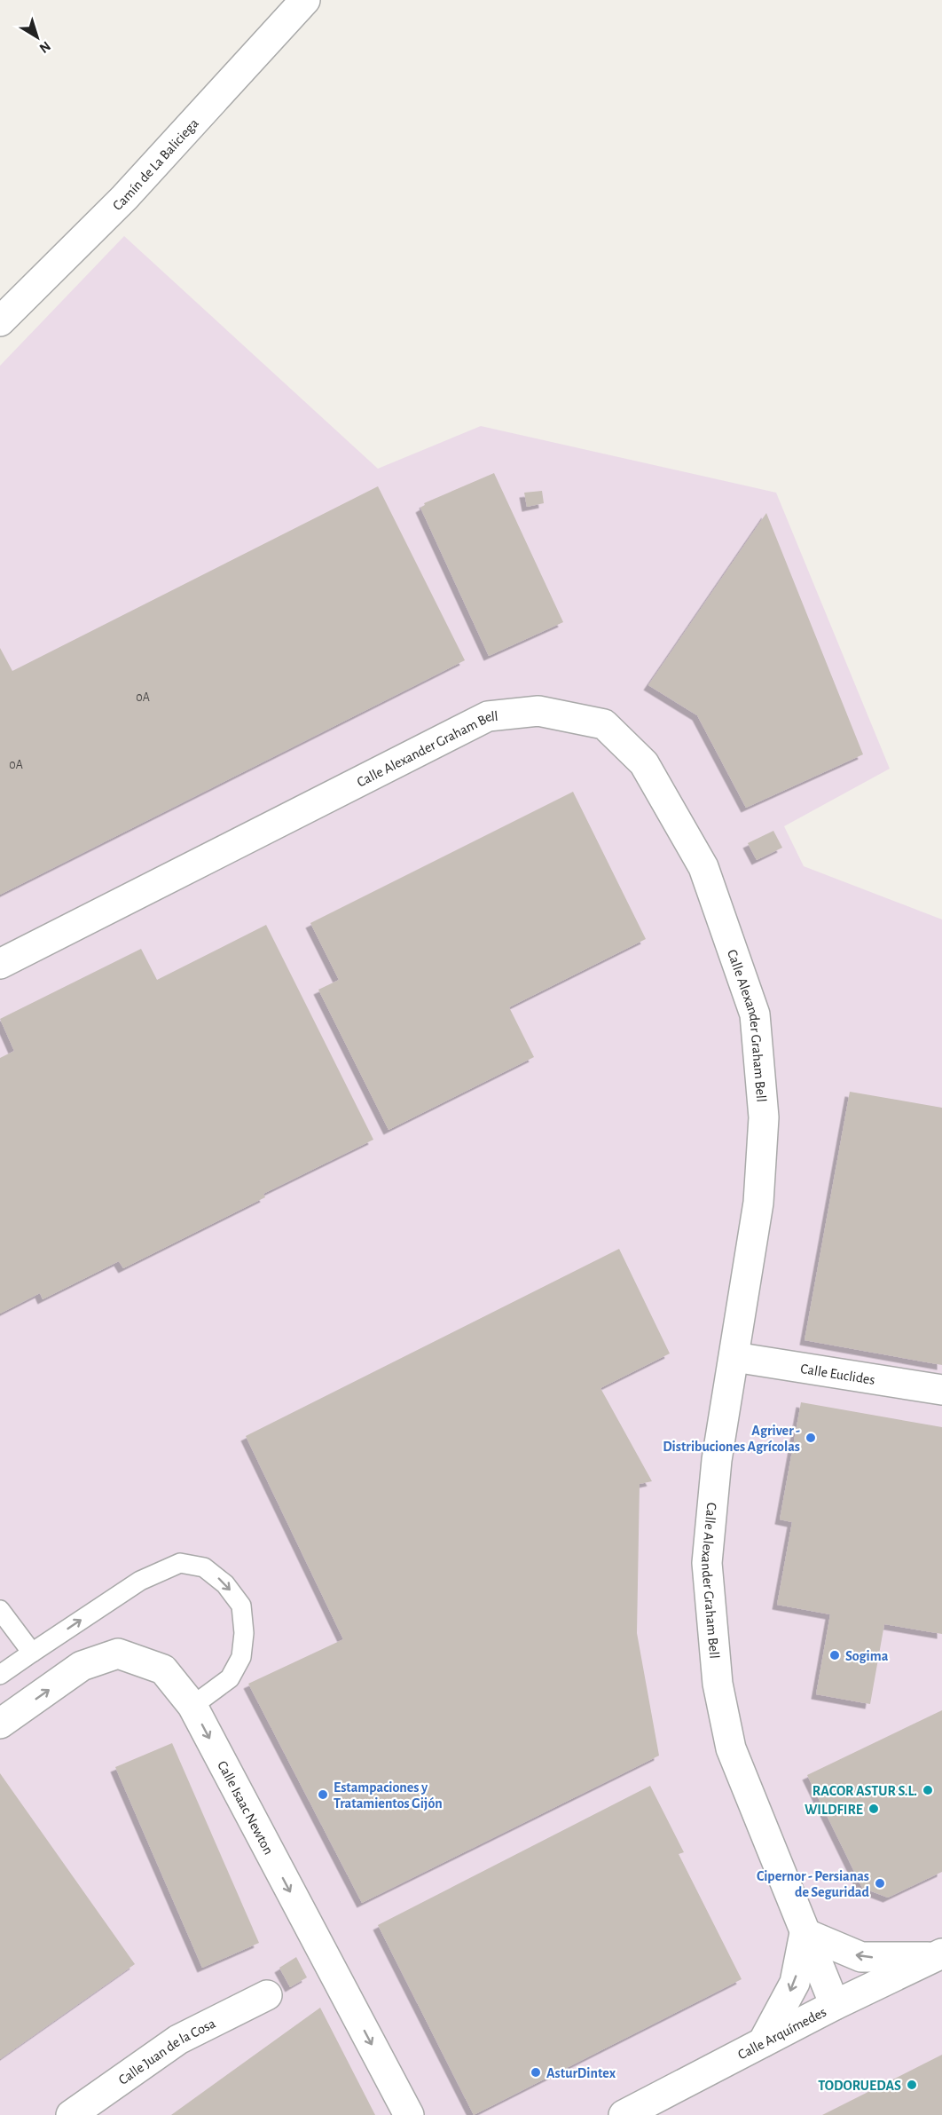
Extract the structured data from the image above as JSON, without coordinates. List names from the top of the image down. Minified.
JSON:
{"streets":{"street":["Camín de La Baliciega","Calle Alexander Graham Bell","Calle Euclides","Calle Isaac Newton","Calle Arquímedes","Calle Juan de la Cosa"]},"crossings":[["Calle Alexander Graham Bell","Calle Euclides"],["Calle Alexander Graham Bell","Calle Arquímedes"]],"one_way":["Calle Isaac Newton"],"places":["Agriver - Distribuciones Agrícolas","Sogima","RACOR ASTUR S.L.","Estampaciones y Tratamientos Gijón","WILDFIRE","Cipernor - Persianas de Seguridad","AsturDintex","TODORUEDAS"],"house_numbers":["0A","0A"],"north":"bottom right"}
